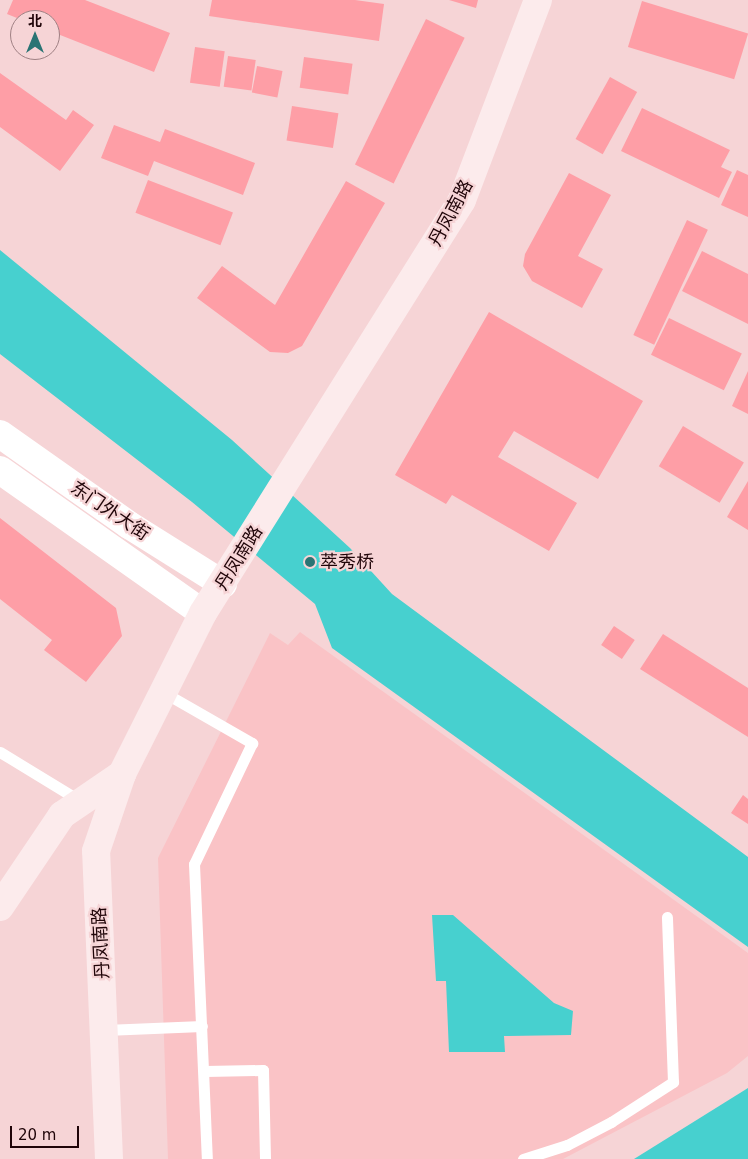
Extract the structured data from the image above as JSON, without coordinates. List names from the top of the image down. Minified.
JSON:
{"streets":{"main road":["丹凤南路"],"street":["东门外大街"]},"crossings":[["丹凤南路","东门外大街"]],"places":["萃秀桥"],"scale_bar":"20 m","north":"top"}
